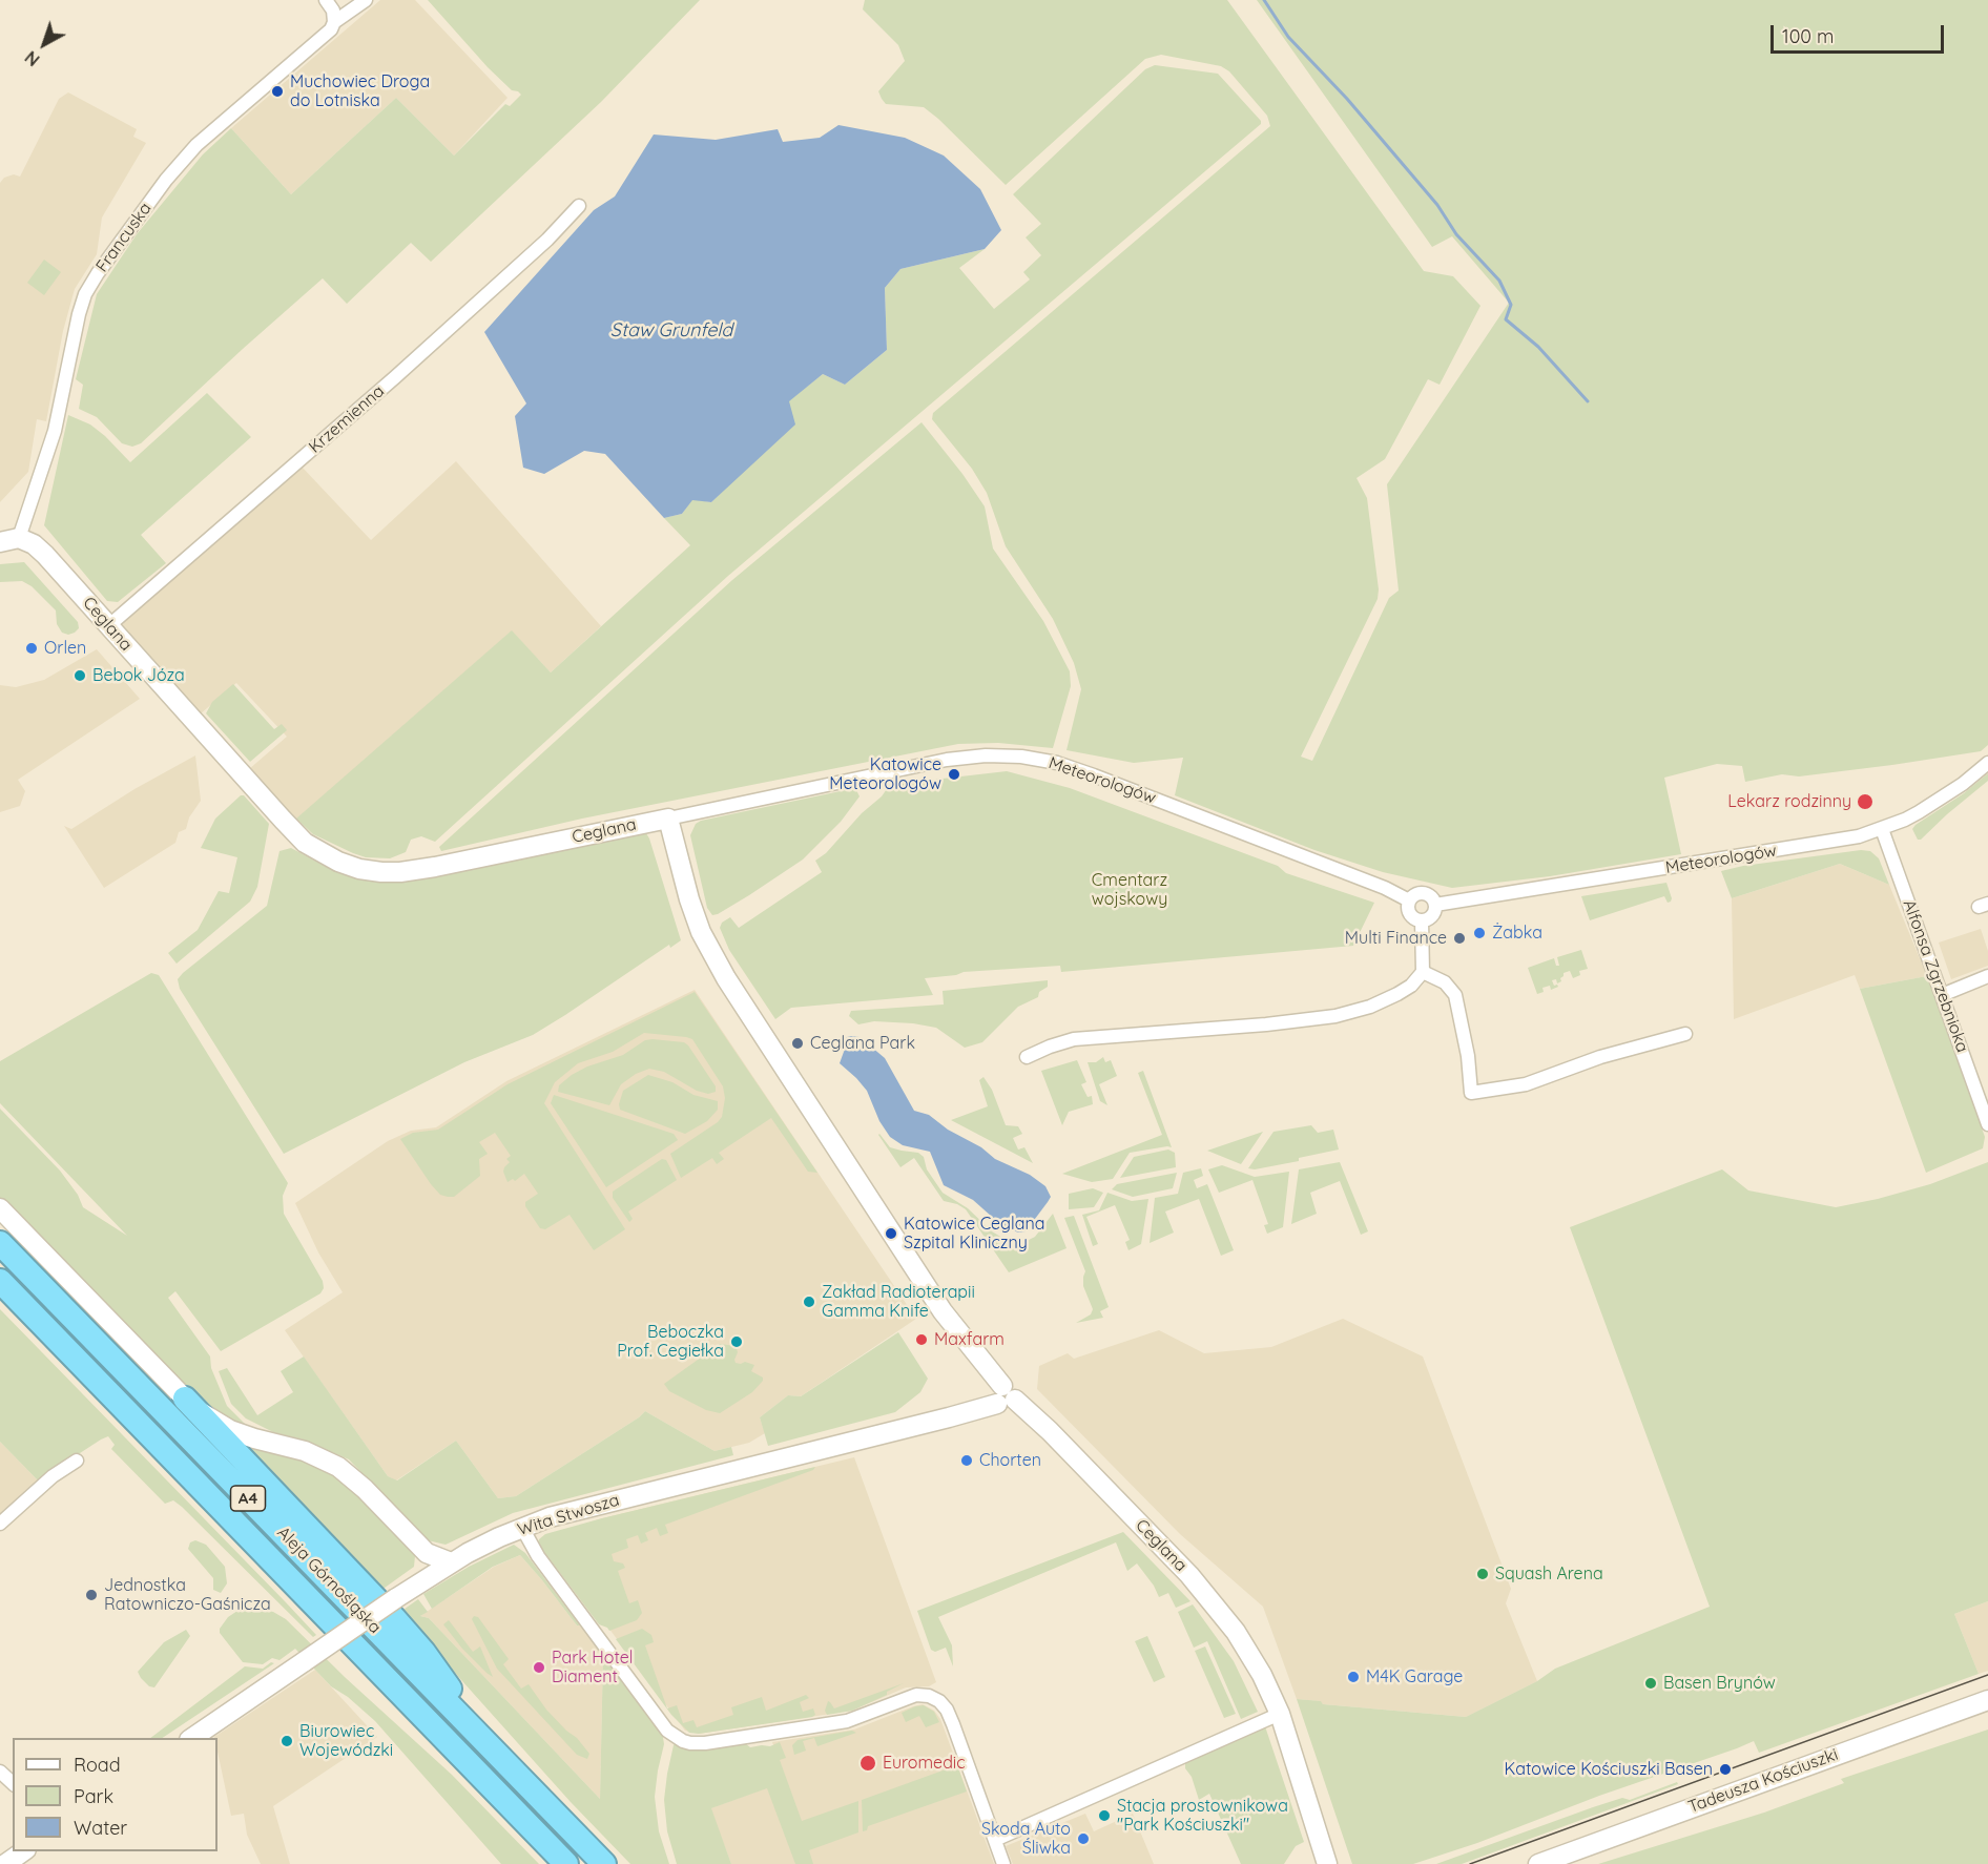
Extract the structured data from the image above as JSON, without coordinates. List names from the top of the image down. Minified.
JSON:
{"streets":{"highway":["A4","Aleja Górnośląska"],"street":["Francuska","Krzemienna","Ceglana","Meteorologów","Alfonsa Zgrzebnioka","Wita Stwosza","Tadeusza Kościuszki"]},"crossings":[["Francuska","Ceglana"],["Krzemienna","Ceglana"],["Ceglana","Meteorologów"],["Ceglana","Wita Stwosza"],["Meteorologów","Alfonsa Zgrzebnioka"]],"water":["Staw Grunfeld"],"parks":["Cmentarz wojskowy"],"places":["Muchowiec Droga do Lotniska","Orlen","Bebok Józa","Katowice Meteorologów","Lekarz rodzinny","Żabka","Multi Finance","Ceglana Park","Katowice Ceglana Szpital Kliniczny","Zakład Radioterapii Gamma Knife","Maxfarm","Beboczka Prof. Cegiełka","Chorten","Squash Arena","Jednostka Ratowniczo-Gaśnicza","Park Hotel Diament","M4K Garage","Basen Brynów","Biurowiec Wojewódzki","Euromedic","Katowice Kościuszki Basen","Stacja prostownikowa \"Park Kościuszki\"","Skoda Auto Śliwka"],"legend":["Road","Park","Water"],"scale_bar":"100 m","north":"bottom left"}
